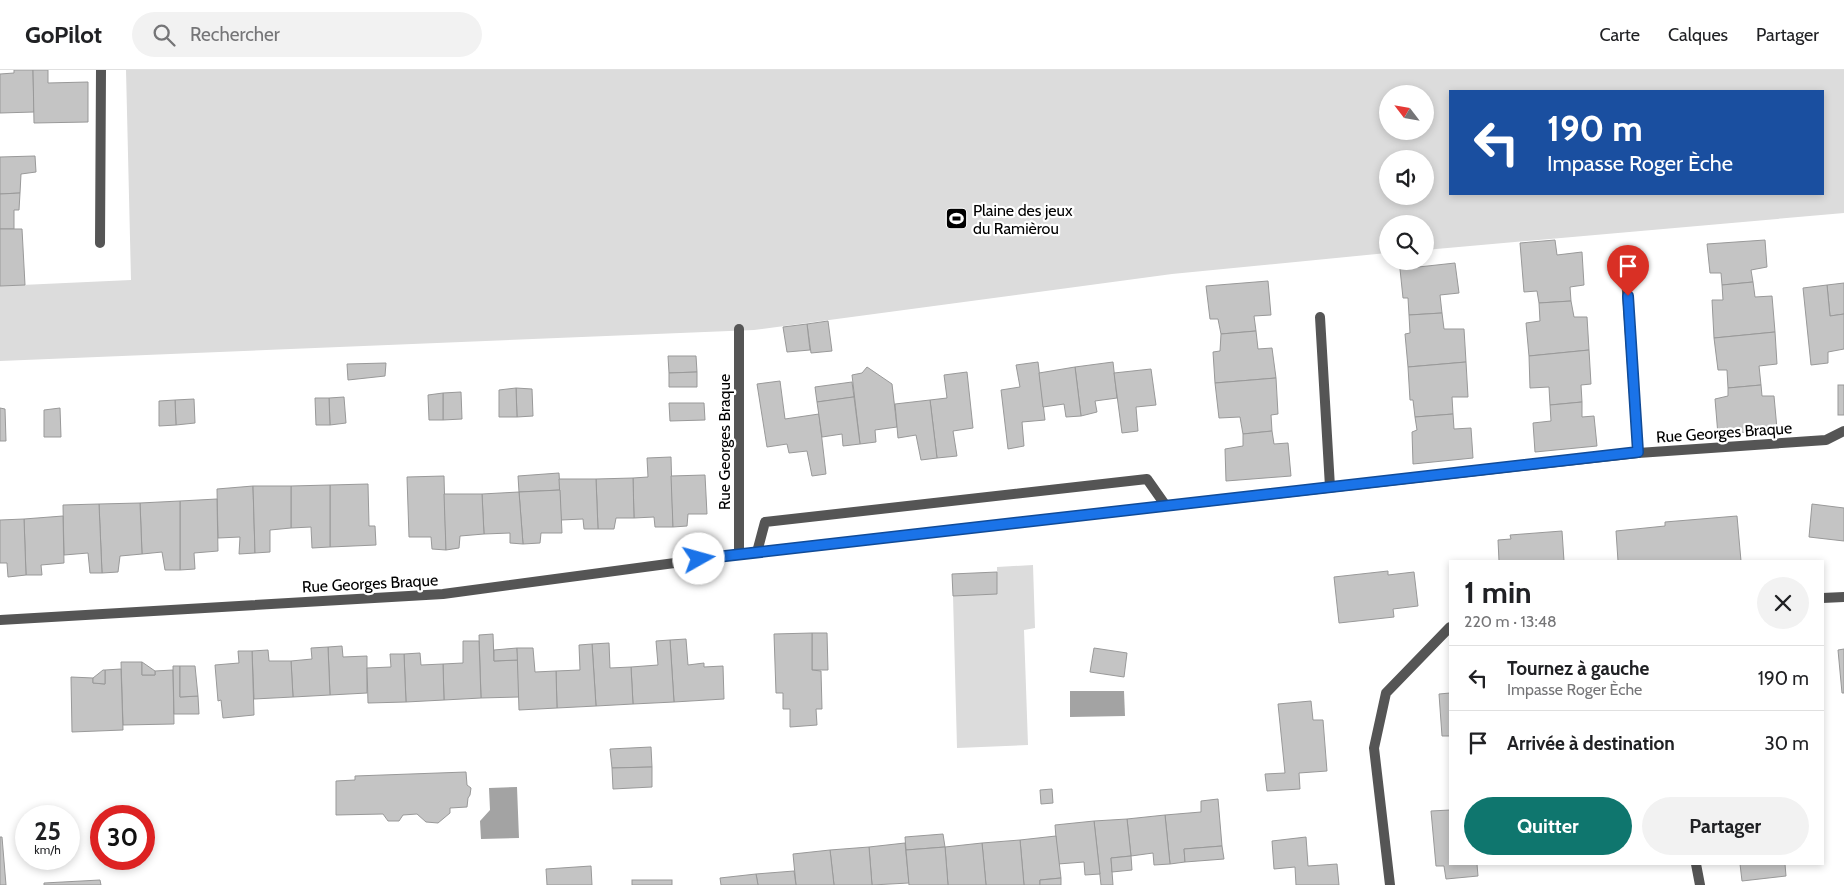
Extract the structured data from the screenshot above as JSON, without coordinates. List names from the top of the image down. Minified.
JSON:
{"streets":{"street":["Rue Georges Braque"]},"places":{"sports":["Plaine des jeux du Ramièrou"]},"north":"top left","page":{"header":"GoPilot","search":"Rechercher","nav":["Carte","Calques","Partager"],"turn":["190 m","Impasse Roger Èche"],"heading":["1 min","220 m · 13:48"],"list":[{"name":"Tournez à gauche","note":"Impasse Roger Èche","value":"190 m"},{"name":"Arrivée à destination","value":"30 m"}],"buttons":["Quitter","Partager"],"speed":"25 km/h","limit":"30"}}
